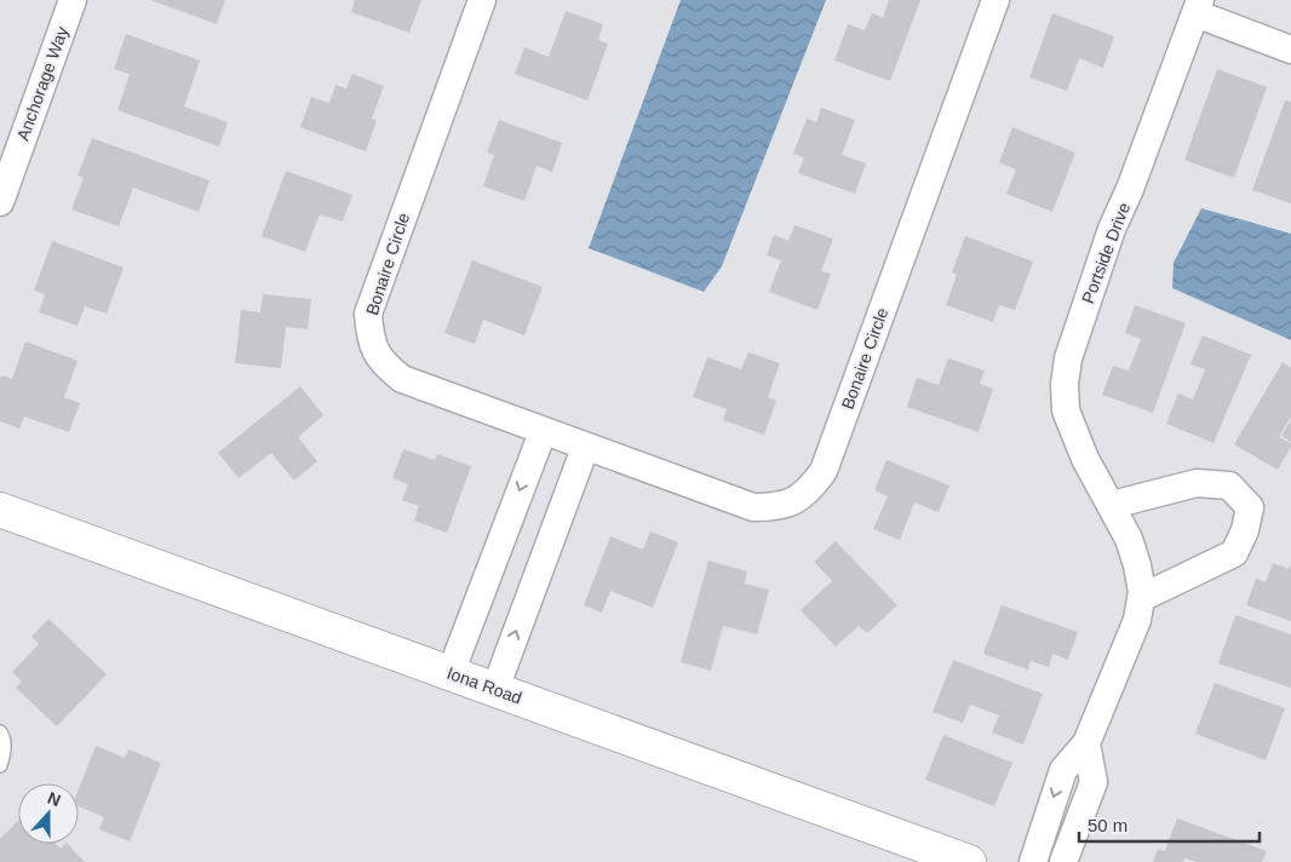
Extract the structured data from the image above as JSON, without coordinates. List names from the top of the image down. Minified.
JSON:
{"streets":{"street":["Anchorage Way","Portside Drive","Bonaire Circle","Iona Road"]},"scale_bar":"50 m","north":"top"}
